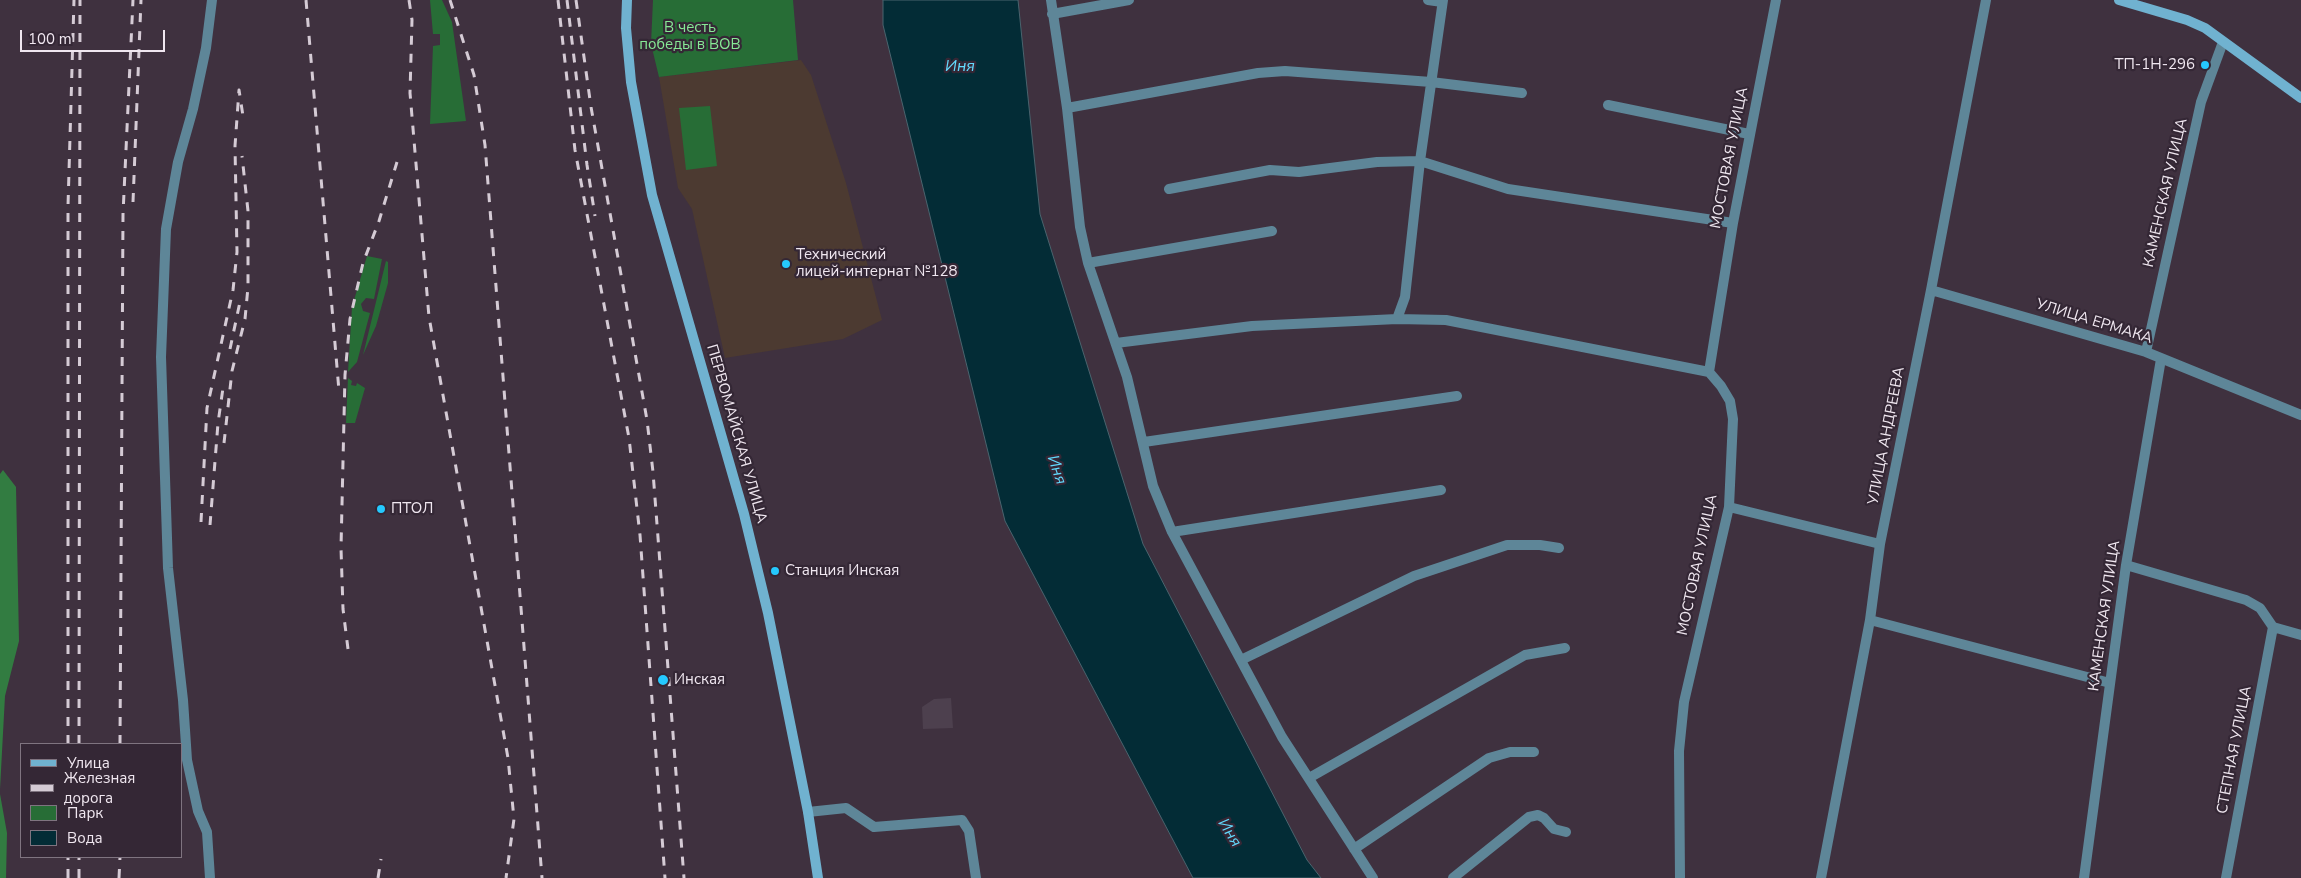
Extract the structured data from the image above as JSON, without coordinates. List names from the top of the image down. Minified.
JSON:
{"streets":{"main road":["ПЕРВОМАЙСКАЯ УЛИЦА"],"street":["МОСТОВАЯ УЛИЦА","КАМЕНСКАЯ УЛИЦА","УЛИЦА ЕРМАКА","УЛИЦА АНДРЕЕВА","СТЕПНАЯ УЛИЦА"]},"crossings":[["КАМЕНСКАЯ УЛИЦА","УЛИЦА ЕРМАКА"],["УЛИЦА ЕРМАКА","УЛИЦА АНДРЕЕВА"]],"water":["Иня"],"parks":["В честь победы в ВОВ"],"places":["ТП-1Н-296","Технический лицей-интернат №128","ПТОЛ","Станция Инская","Инская"],"legend":["Улица","Железная дорога","Парк","Вода"],"scale_bar":"100 m"}
